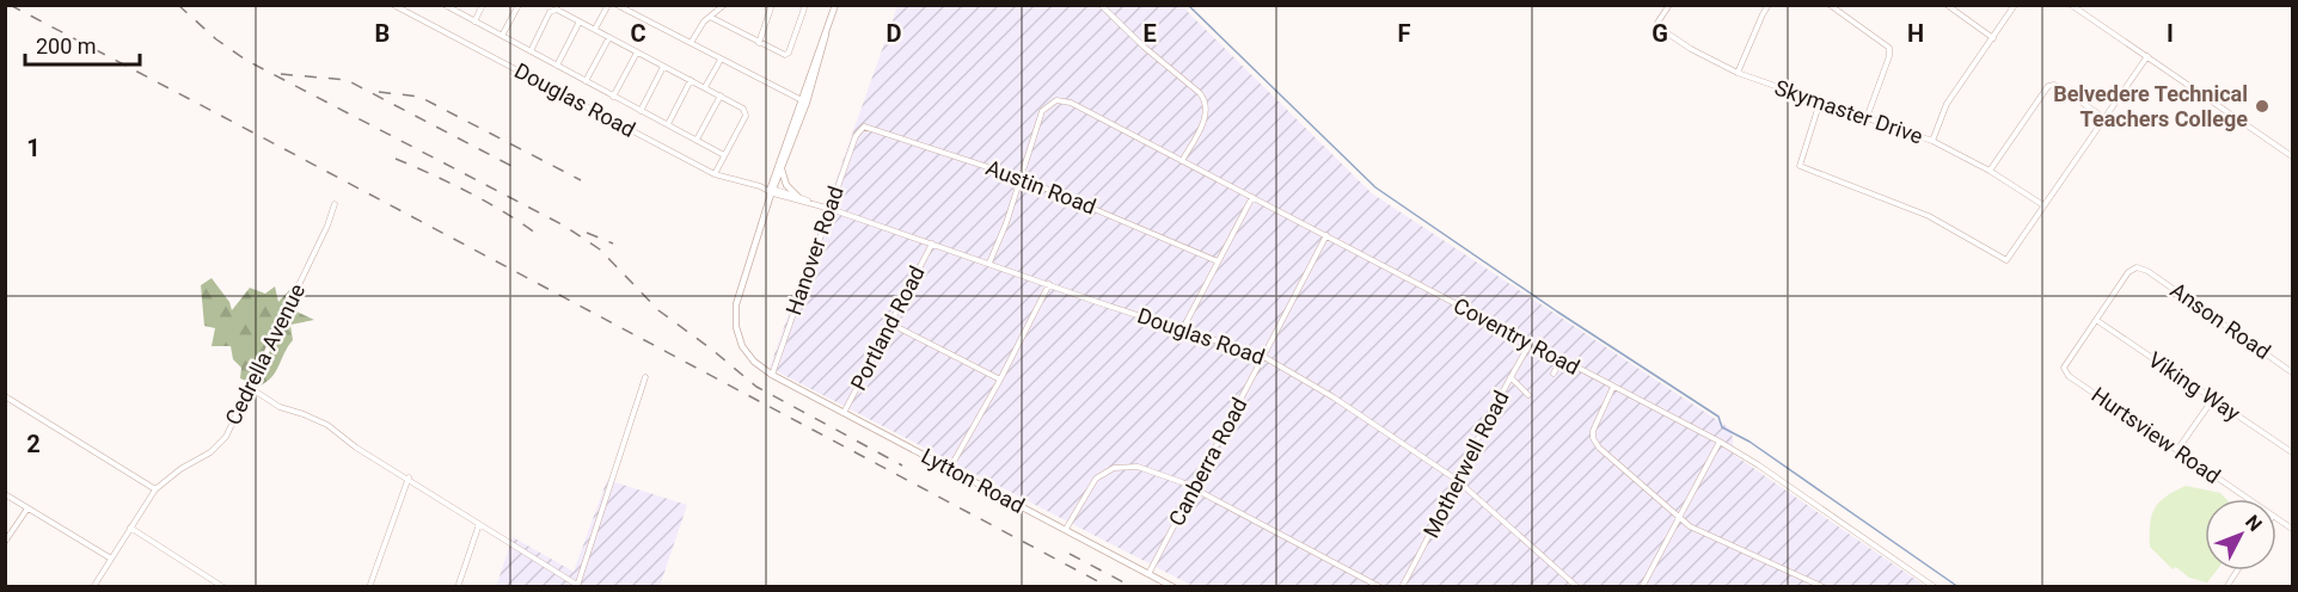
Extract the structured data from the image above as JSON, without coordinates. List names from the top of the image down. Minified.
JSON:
{"streets":{"main road":["Lytton Road"],"street":["Douglas Road","Skymaster Drive","Austin Road","Hanover Road","Anson Road","Portland Road","Coventry Road","Cedrella Avenue","Viking Way","Hurtsview Road","Canberra Road","Motherwell Road"]},"crossings":[["Douglas Road","Hanover Road"],["Douglas Road","Portland Road"],["Douglas Road","Canberra Road"],["Douglas Road","Motherwell Road"],["Douglas Road","Lytton Road"],["Austin Road","Hanover Road"],["Austin Road","Coventry Road"],["Hanover Road","Lytton Road"],["Anson Road","Viking Way"],["Anson Road","Hurtsview Road"],["Portland Road","Lytton Road"],["Coventry Road","Canberra Road"],["Coventry Road","Motherwell Road"],["Viking Way","Hurtsview Road"],["Canberra Road","Lytton Road"]],"places":["Belvedere Technical Teachers College"],"scale_bar":"200 m","north":"top right","grid":{"columns":["B","C","D","E","F","G","H","I"],"rows":["1","2"]}}
